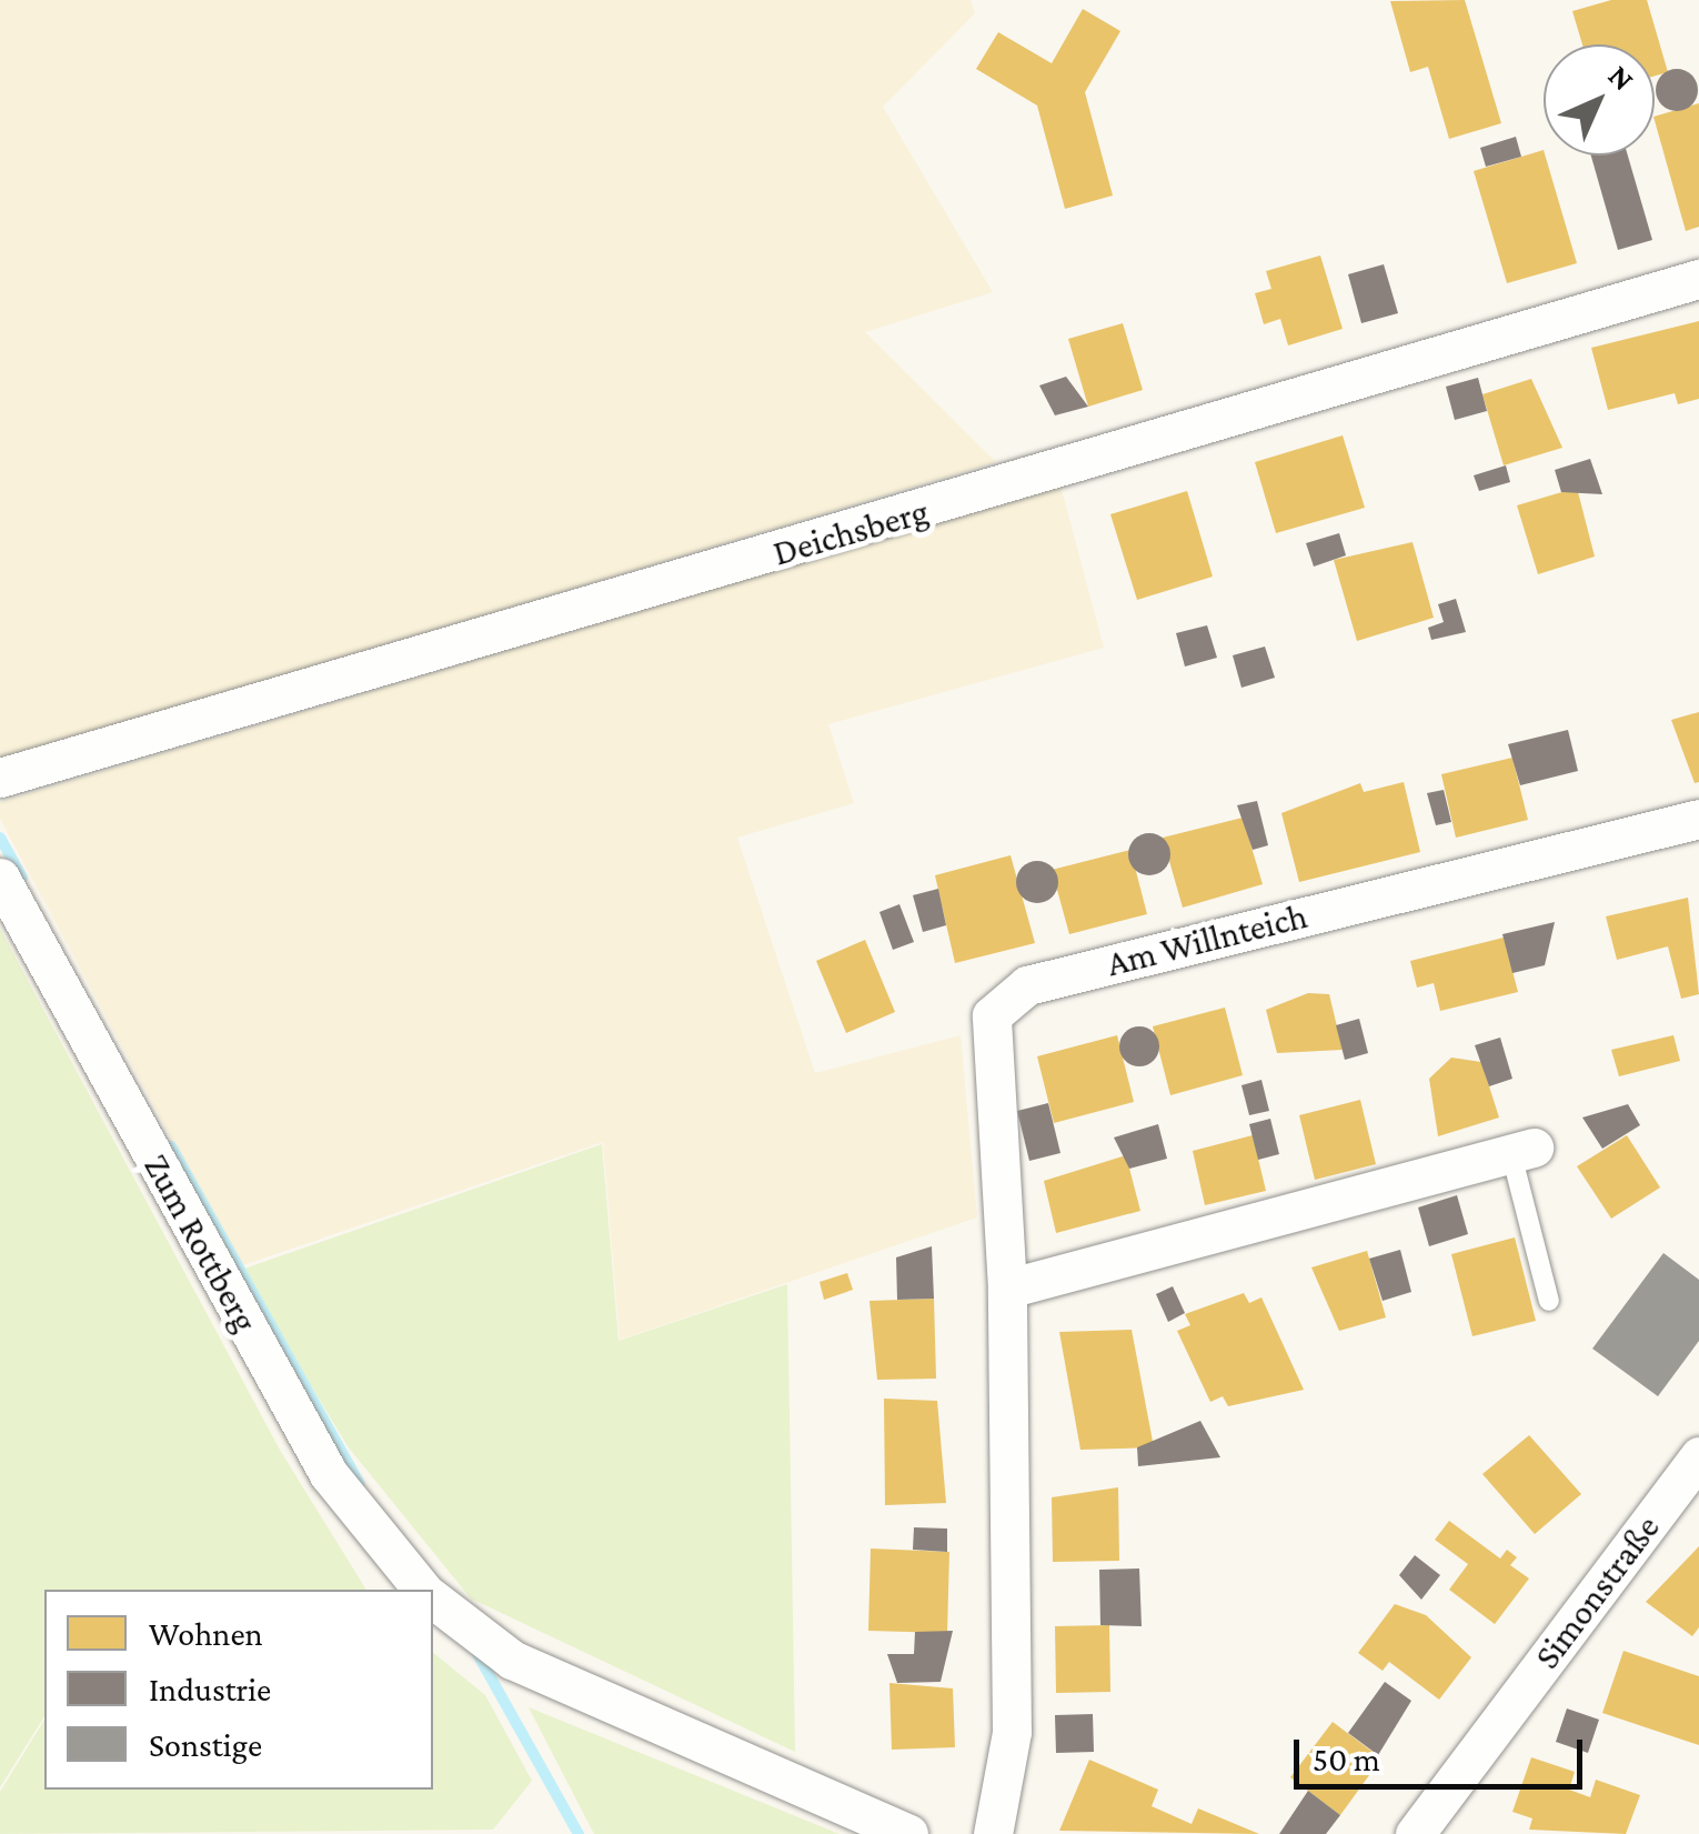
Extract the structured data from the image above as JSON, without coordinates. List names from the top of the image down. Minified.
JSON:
{"streets":{"street":["Deichsberg","Am Willnteich","Zum Rottberg","Simonstraße"]},"legend":["Wohnen","Industrie","Sonstige"],"scale_bar":"50 m","north":"top right"}
